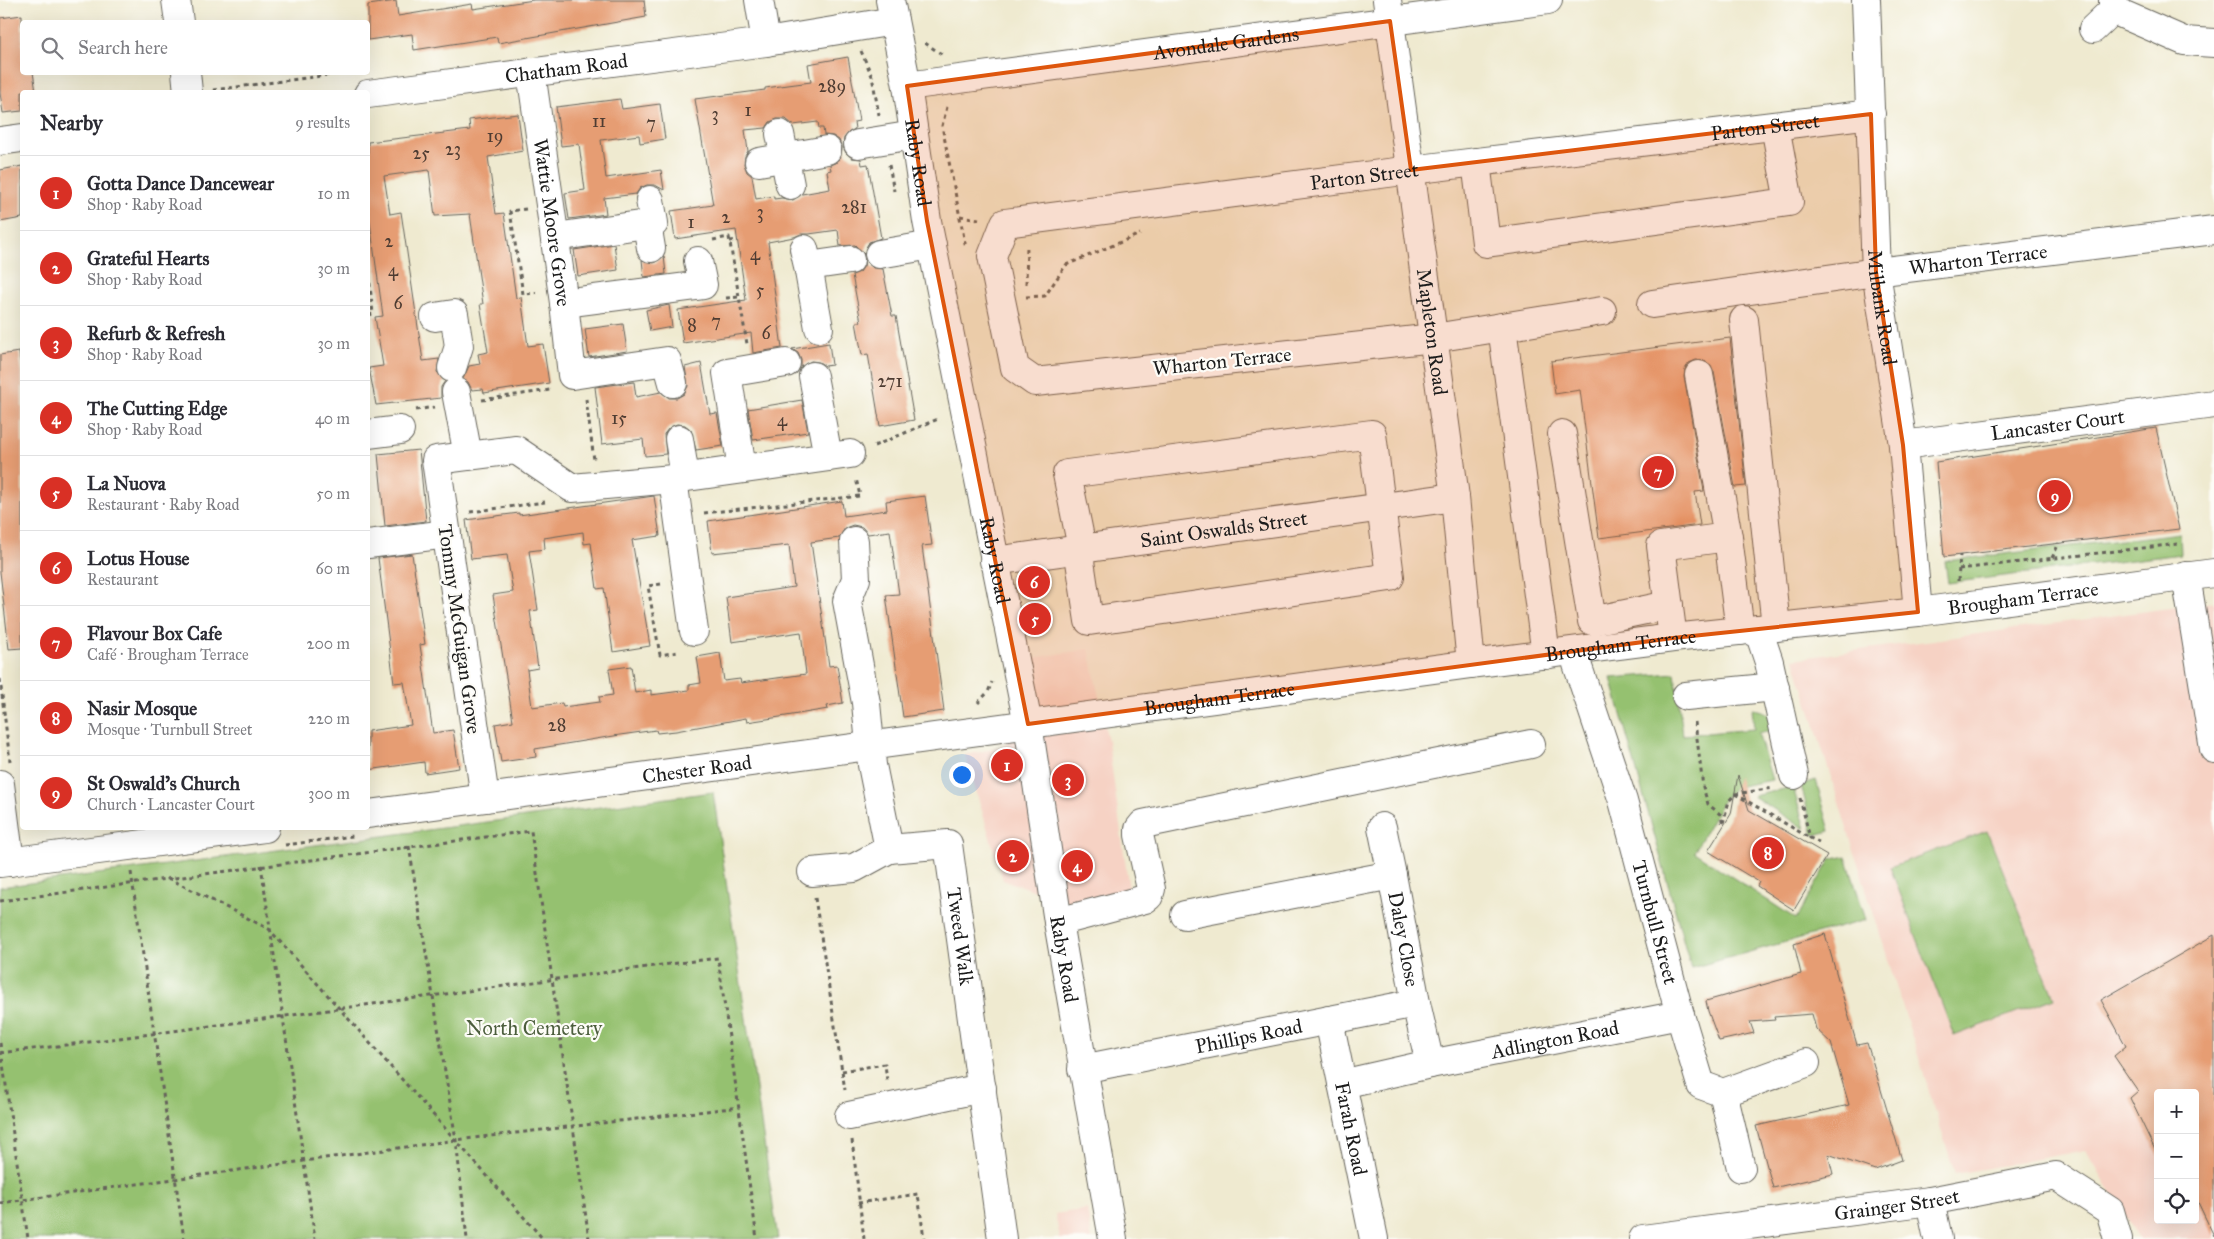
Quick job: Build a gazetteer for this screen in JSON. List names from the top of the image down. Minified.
{"streets":{"street":["Avondale Gardens","Chatham Road","Parton Street","Raby Road","Wattie Moore Grove","Wharton Terrace","Milbank Road","Mapleton Road","Lancaster Court","Saint Oswalds Street","Brougham Terrace","Tommy McGuigan Grove","Chester Road","Turnbull Street","Tweed Walk","Daley Close","Phillips Road","Adlington Road","Farah Road","Grainger Street"]},"crossings":[["Avondale Gardens","Raby Road"],["Avondale Gardens","Mapleton Road"],["Chatham Road","Raby Road"],["Chatham Road","Wattie Moore Grove"],["Parton Street","Wharton Terrace"],["Parton Street","Milbank Road"],["Parton Street","Mapleton Road"],["Raby Road","Saint Oswalds Street"],["Raby Road","Brougham Terrace"],["Raby Road","Chester Road"],["Raby Road","Phillips Road"],["Wharton Terrace","Milbank Road"],["Wharton Terrace","Mapleton Road"],["Milbank Road","Lancaster Court"],["Milbank Road","Brougham Terrace"],["Mapleton Road","Saint Oswalds Street"],["Mapleton Road","Brougham Terrace"],["Brougham Terrace","Chester Road"],["Tommy McGuigan Grove","Chester Road"],["Turnbull Street","Adlington Road"],["Daley Close","Phillips Road"],["Phillips Road","Farah Road"],["Adlington Road","Farah Road"]],"parks":["North Cemetery"],"house_numbers":["289","1","3","11","7","19","23","25","281","3","2","1","2","4","4","5","6","7","8","6","271","15","4","28"],"page":{"search":"Search here","heading":["Nearby","9 results"],"list":[{"mark":"1","name":"Gotta Dance Dancewear","note":"Shop · Raby Road","value":"10 m"},{"mark":"2","name":"Grateful Hearts","note":"Shop · Raby Road","value":"30 m"},{"mark":"3","name":"Refurb & Refresh","note":"Shop · Raby Road","value":"30 m"},{"mark":"4","name":"The Cutting Edge","note":"Shop · Raby Road","value":"40 m"},{"mark":"5","name":"La Nuova","note":"Restaurant · Raby Road","value":"50 m"},{"mark":"6","name":"Lotus House","note":"Restaurant","value":"60 m"},{"mark":"7","name":"Flavour Box Cafe","note":"Café · Brougham Terrace","value":"200 m"},{"mark":"8","name":"Nasir Mosque","note":"Mosque · Turnbull Street","value":"220 m"},{"mark":"9","name":"St Oswald's Church","note":"Church · Lancaster Court","value":"300 m"}],"pins":["7","9","6","5","1","3","8","2","4"],"map_buttons":["+","−"]}}
